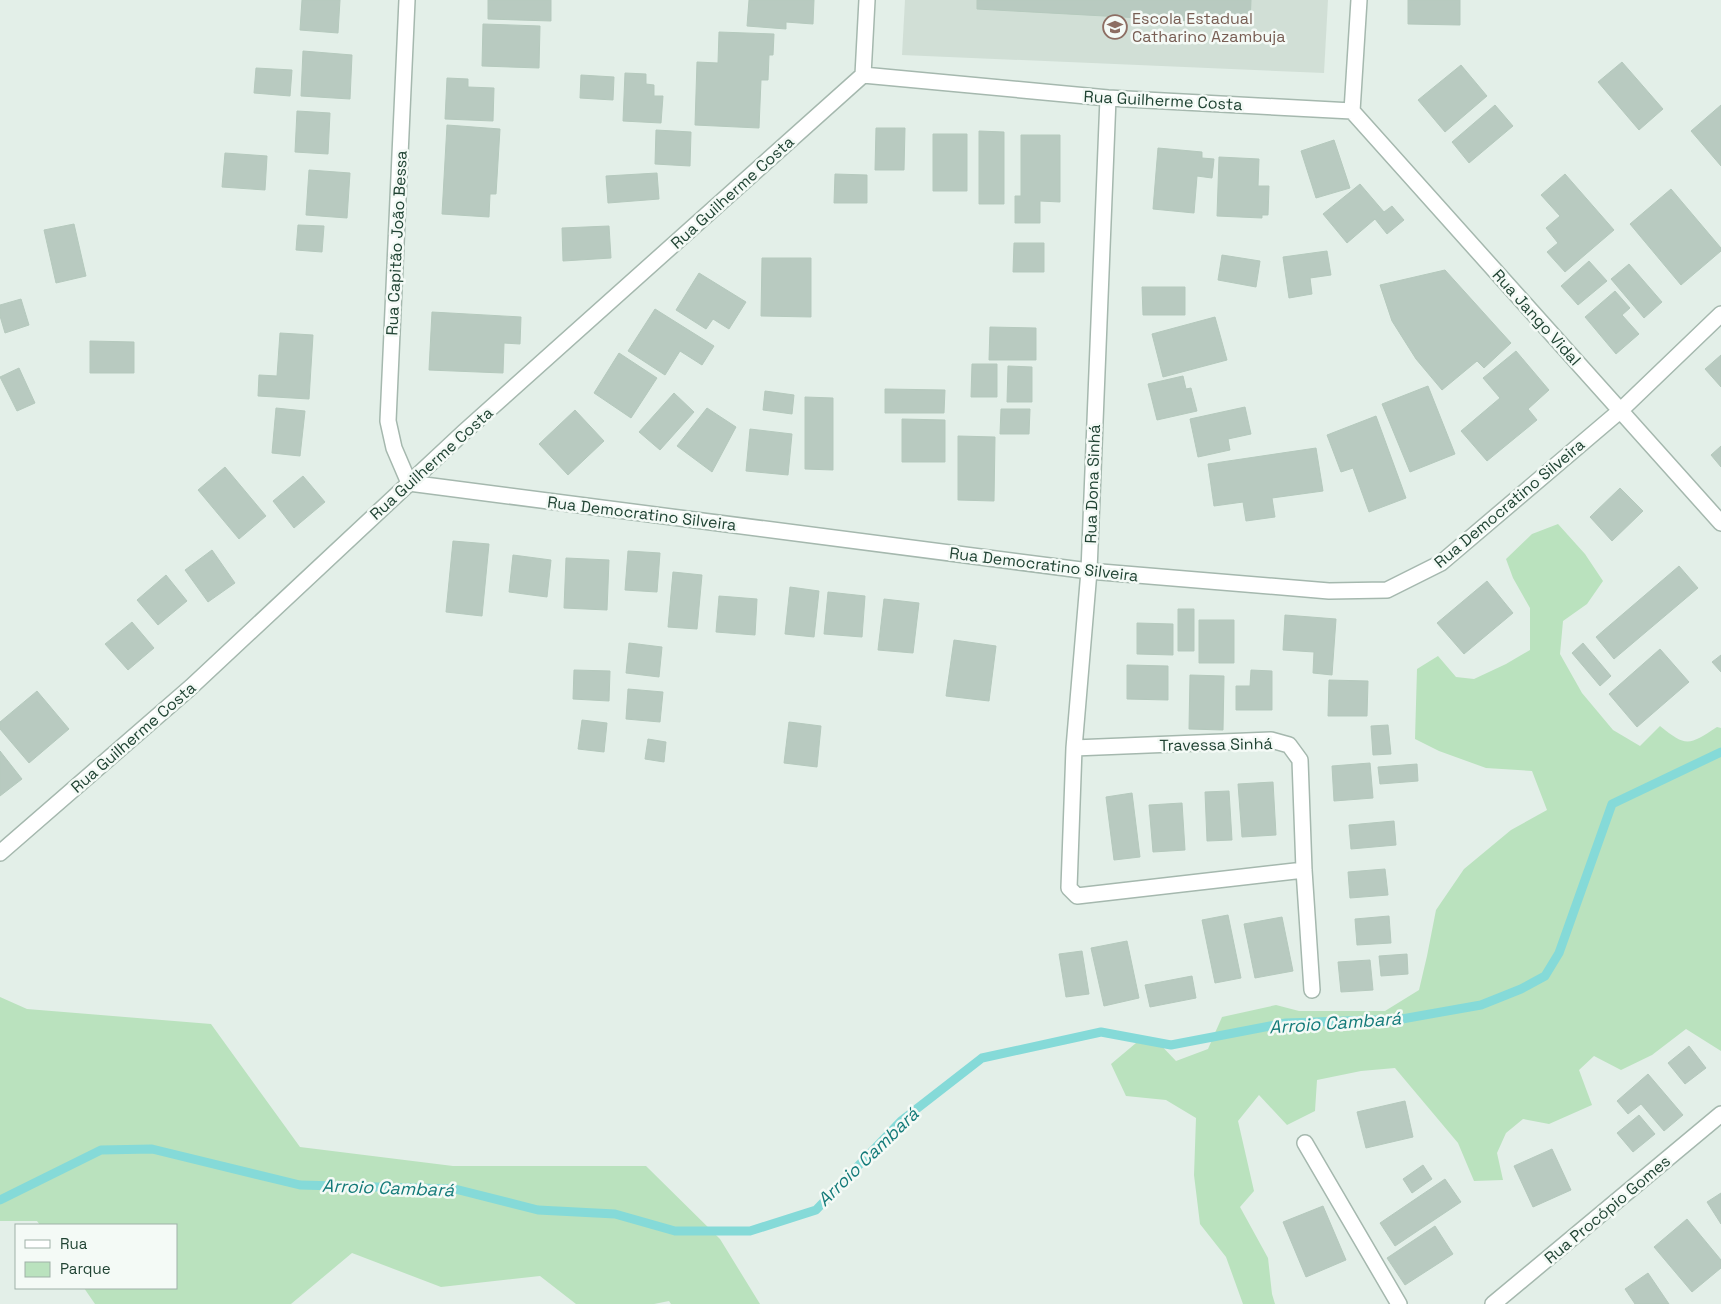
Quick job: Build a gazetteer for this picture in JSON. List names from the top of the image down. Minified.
{"streets":{"street":["Rua Guilherme Costa","Rua Capitão João Bessa","Rua Jango Vidal","Rua Dona Sinhá","Rua Democratino Silveira","Travessa Sinhá","Rua Procópio Gomes"]},"crossings":[["Rua Guilherme Costa","Rua Capitão João Bessa"],["Rua Guilherme Costa","Rua Jango Vidal"],["Rua Guilherme Costa","Rua Dona Sinhá"],["Rua Guilherme Costa","Rua Democratino Silveira"],["Rua Capitão João Bessa","Rua Democratino Silveira"],["Rua Jango Vidal","Rua Democratino Silveira"],["Rua Dona Sinhá","Rua Democratino Silveira"],["Rua Dona Sinhá","Travessa Sinhá"]],"water":["Arroio Cambará"],"places":{"school or university":["Escola Estadual Catharino Azambuja"]},"legend":["Rua","Parque"]}
